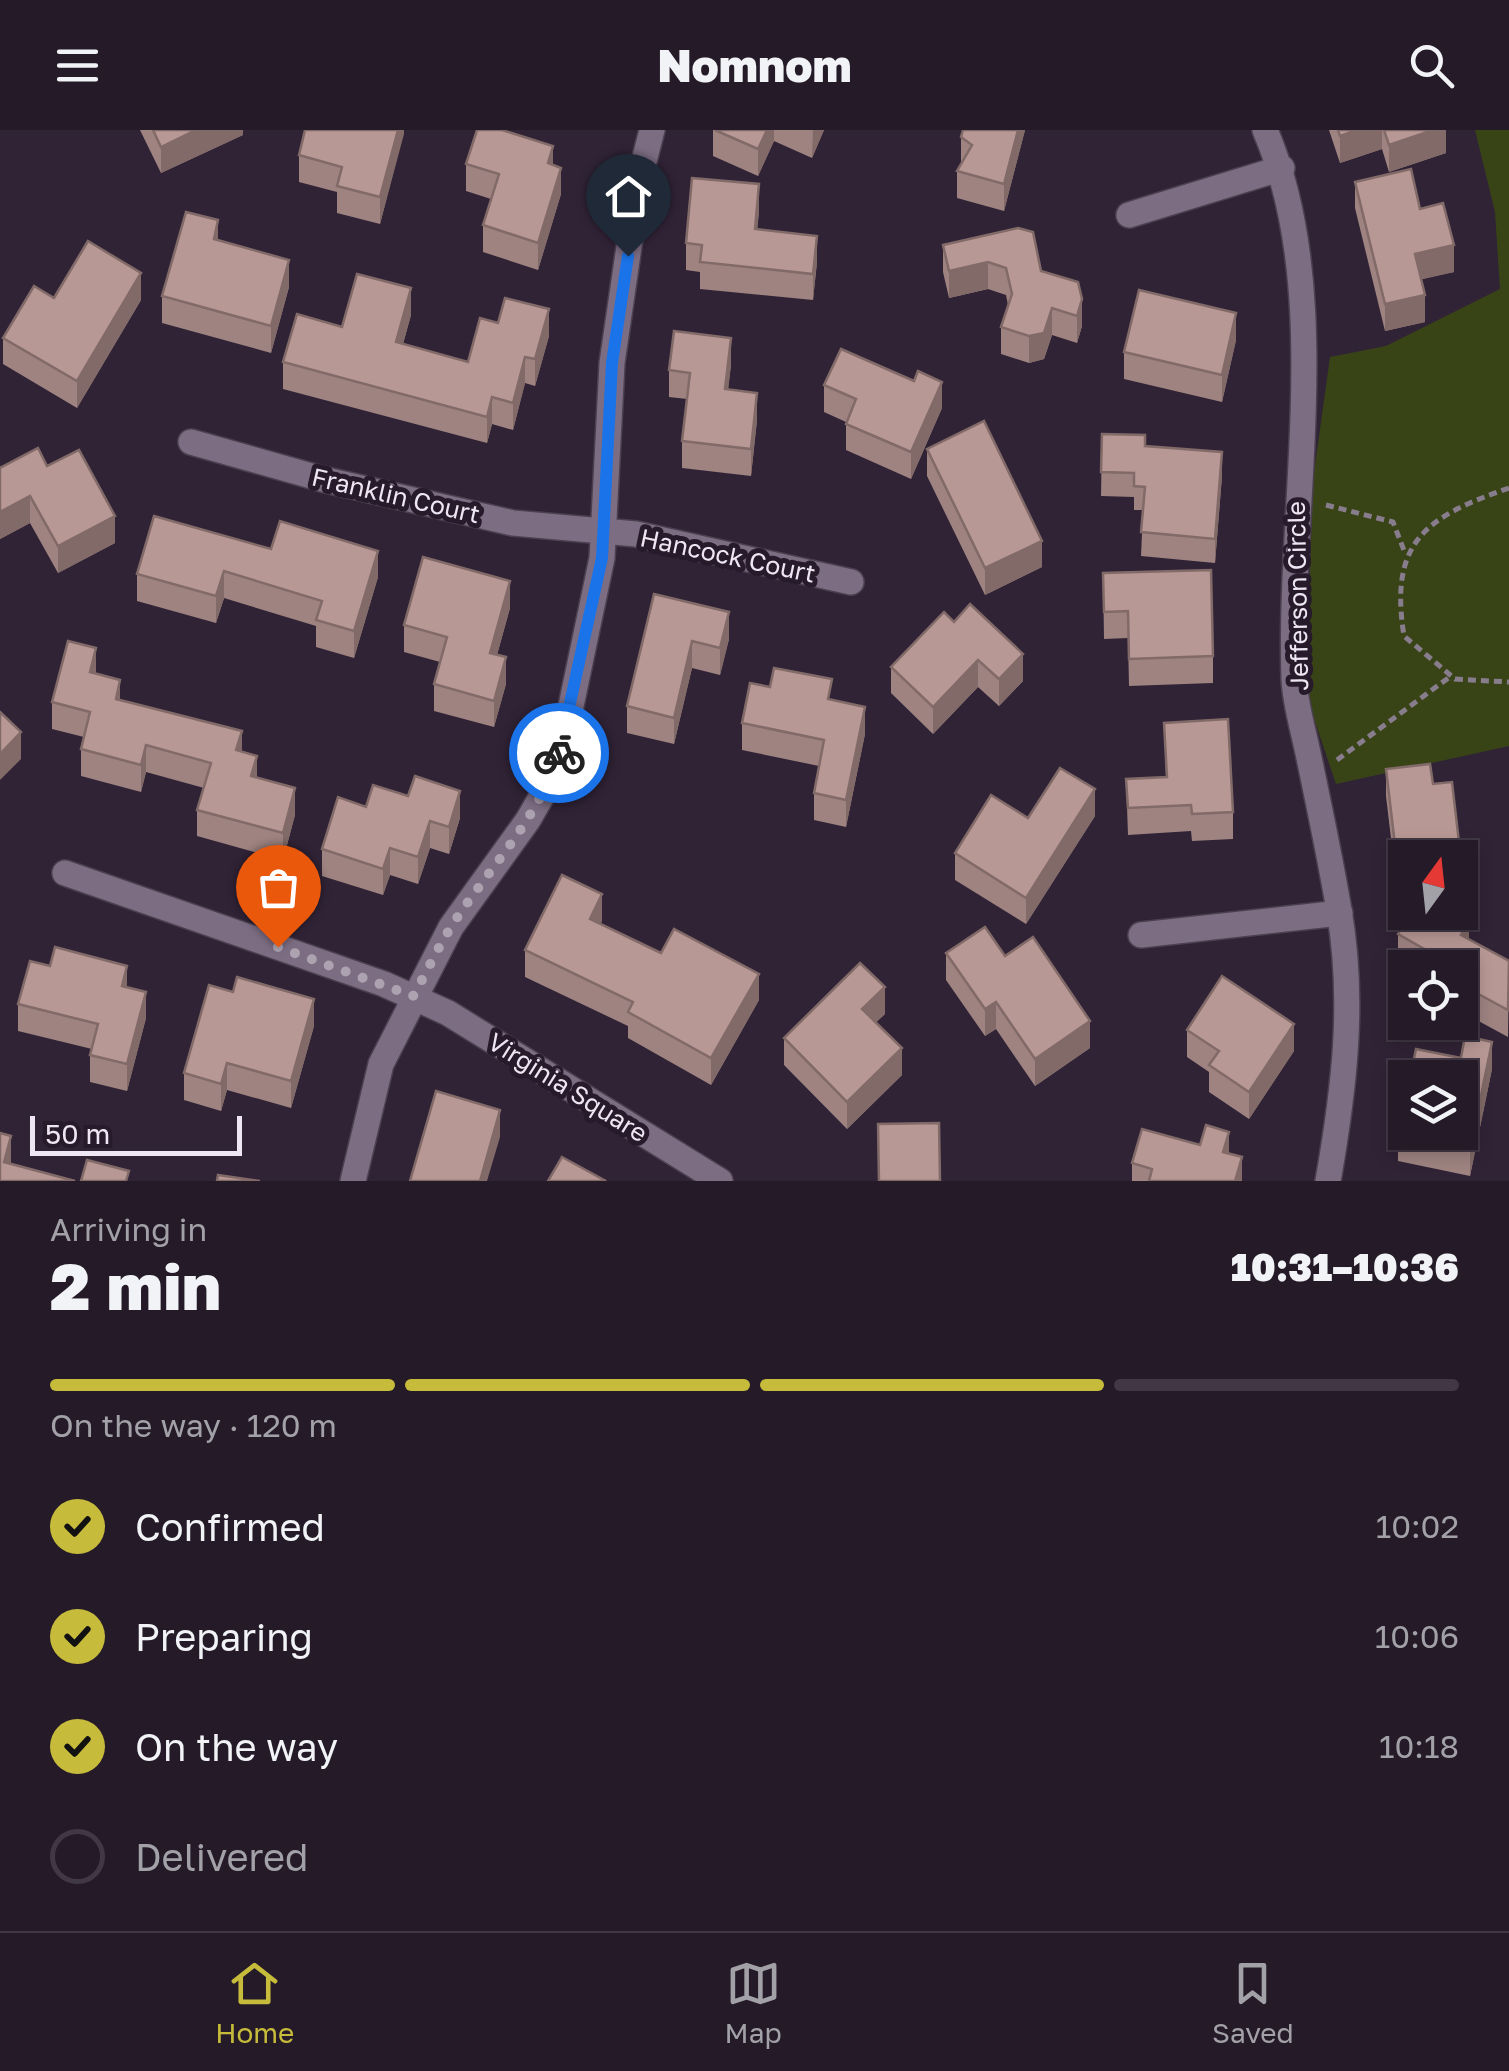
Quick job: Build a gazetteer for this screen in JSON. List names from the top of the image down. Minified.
{"streets":{"street":["Franklin Court","Hancock Court","Jefferson Circle","Virginia Square"]},"crossings":[["Franklin Court","Hancock Court"]],"scale_bar":"50 m","north":"top","page":{"header":"Nomnom","scale":"50 m","heading":["2 min","Arriving in","10:31–10:36"],"bar":"On the way · 120 m","list":[["Confirmed","10:02"],["Preparing","10:06"],["On the way","10:18"],"Delivered"],"tabs":["Home","Map","Saved"]}}
